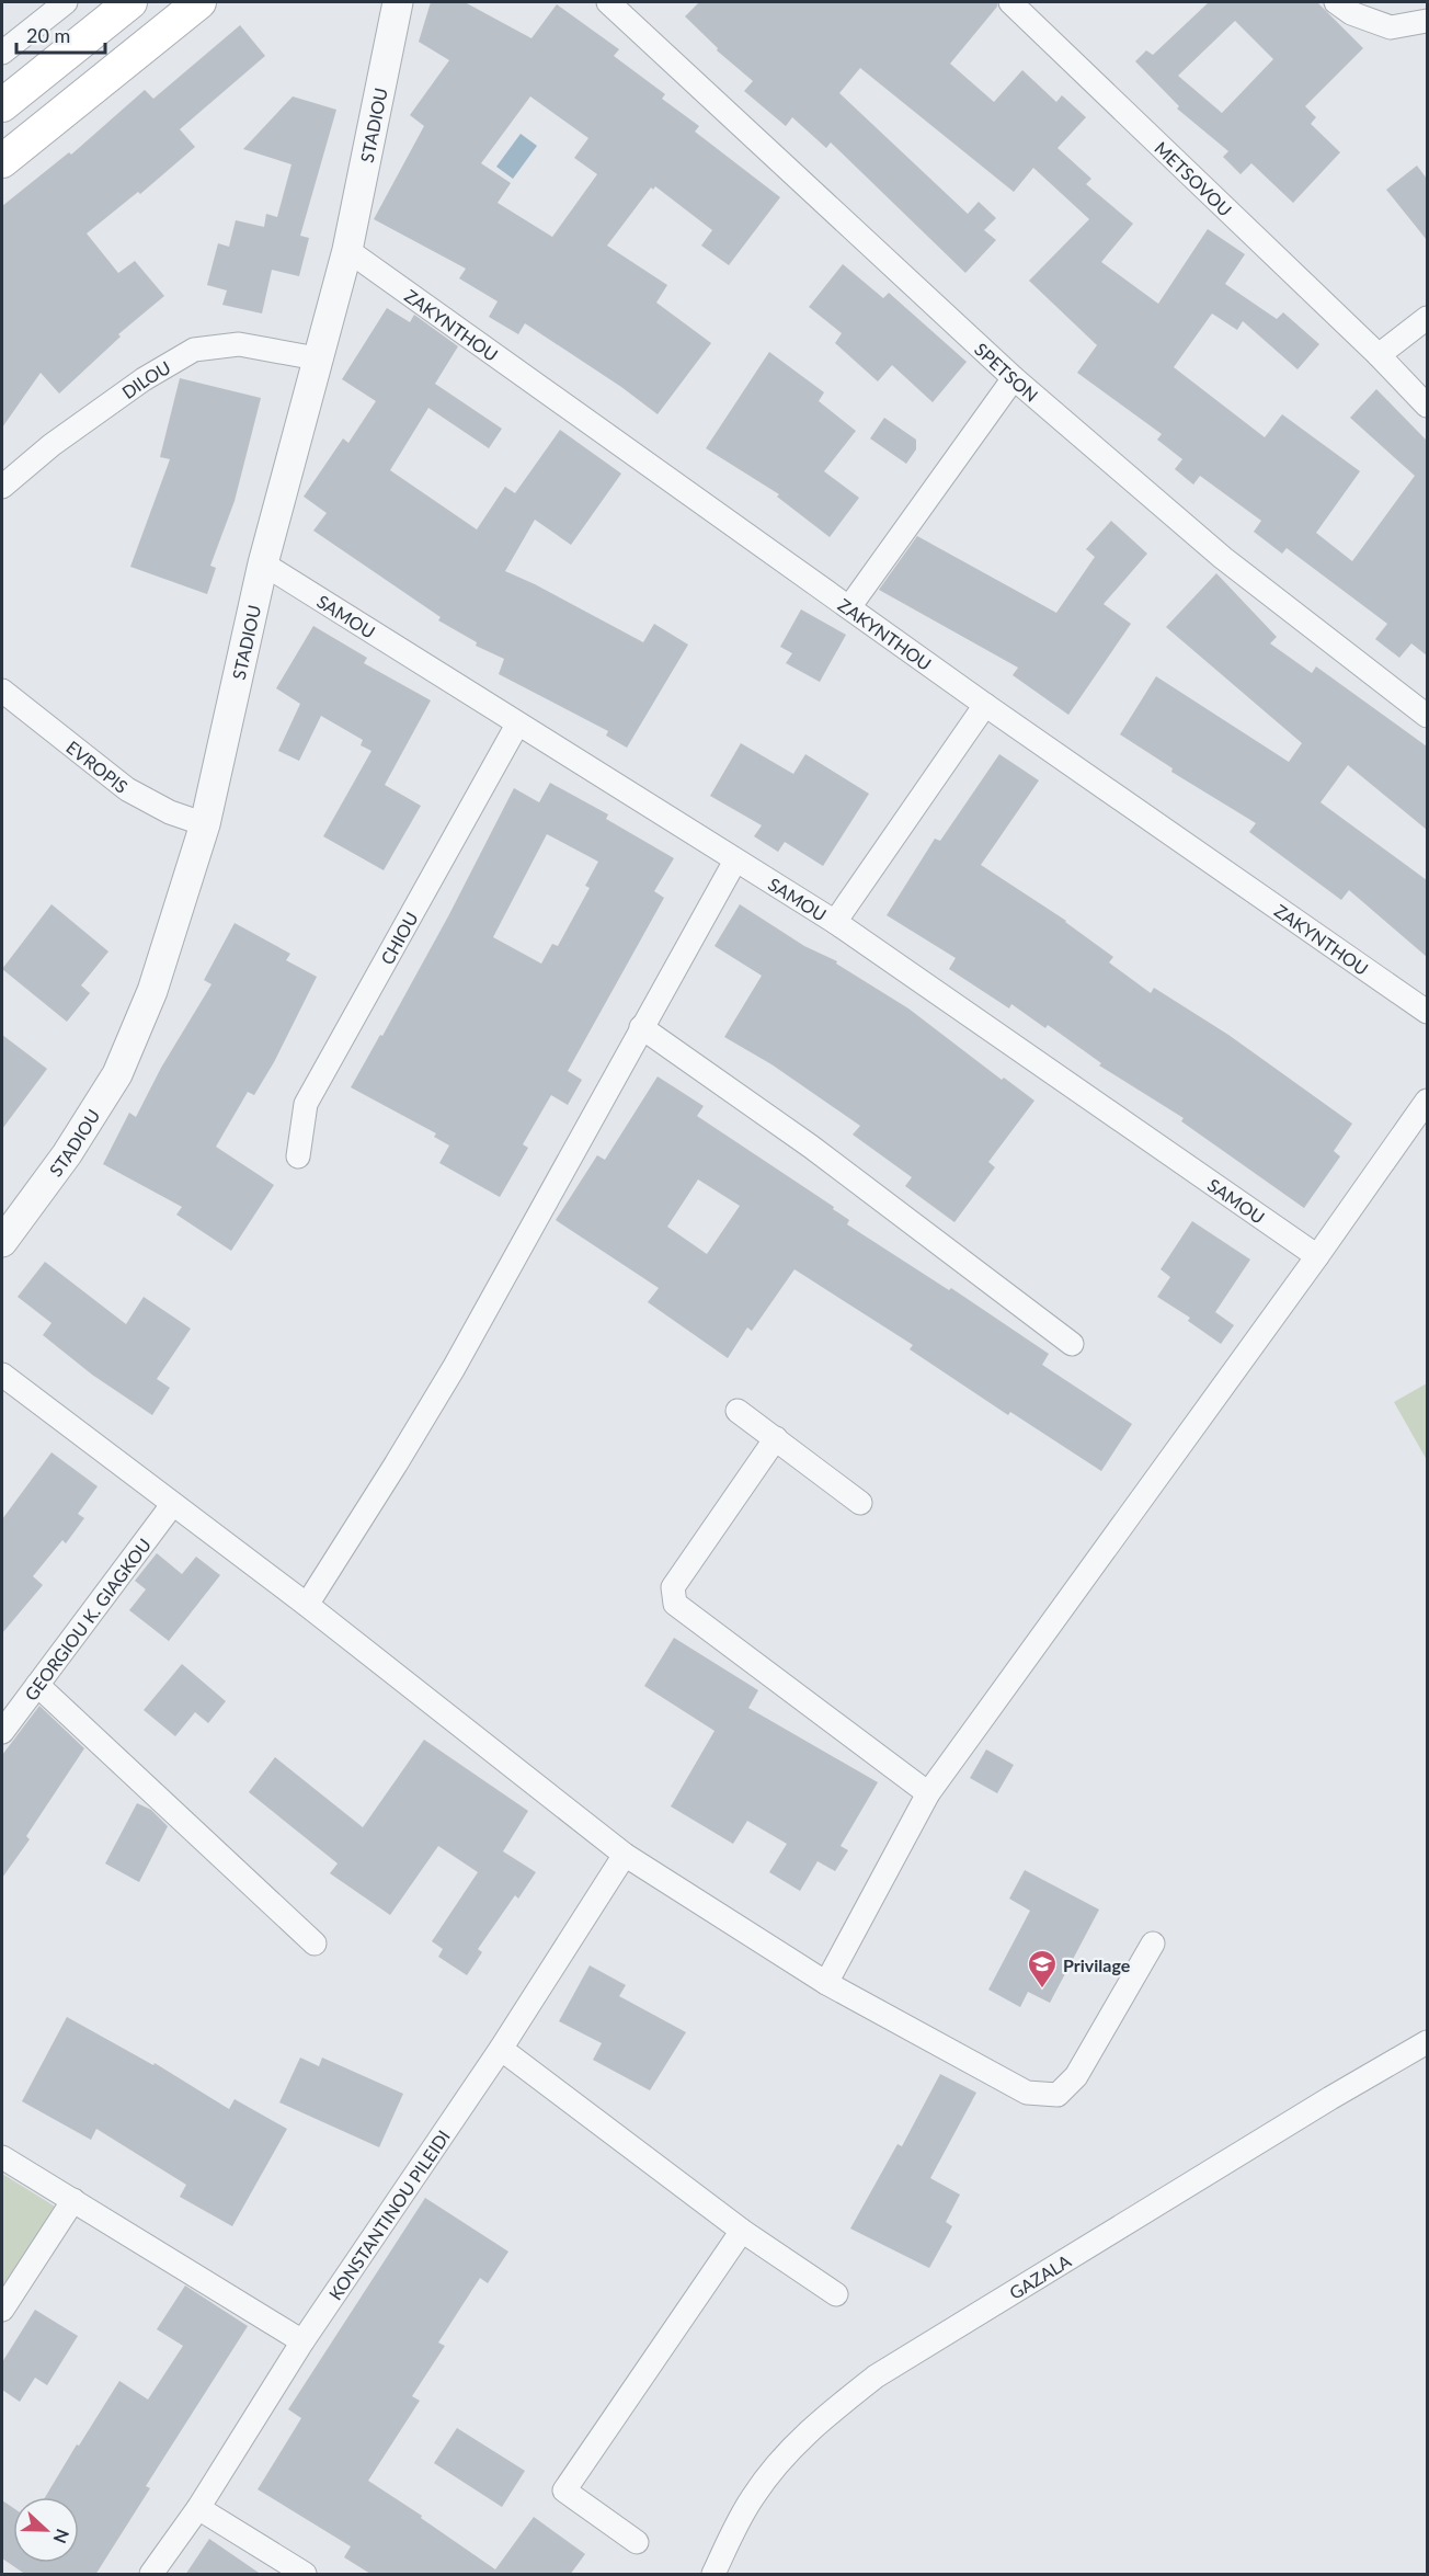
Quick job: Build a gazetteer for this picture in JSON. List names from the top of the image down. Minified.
{"streets":{"street":["STADIOU","METSOVOU","ZAKYNTHOU","SPETSON","DILOU","SAMOU","EVROPIS","CHIOU","GEORGIOU K. GIAGKOU","KONSTANTINOU PILEIDI","GAZALA"]},"crossings":[["STADIOU","ZAKYNTHOU"],["STADIOU","DILOU"],["STADIOU","SAMOU"],["STADIOU","EVROPIS"],["SAMOU","CHIOU"]],"places":{"school or university":["Privilage"]},"scale_bar":"20 m","north":"right"}
